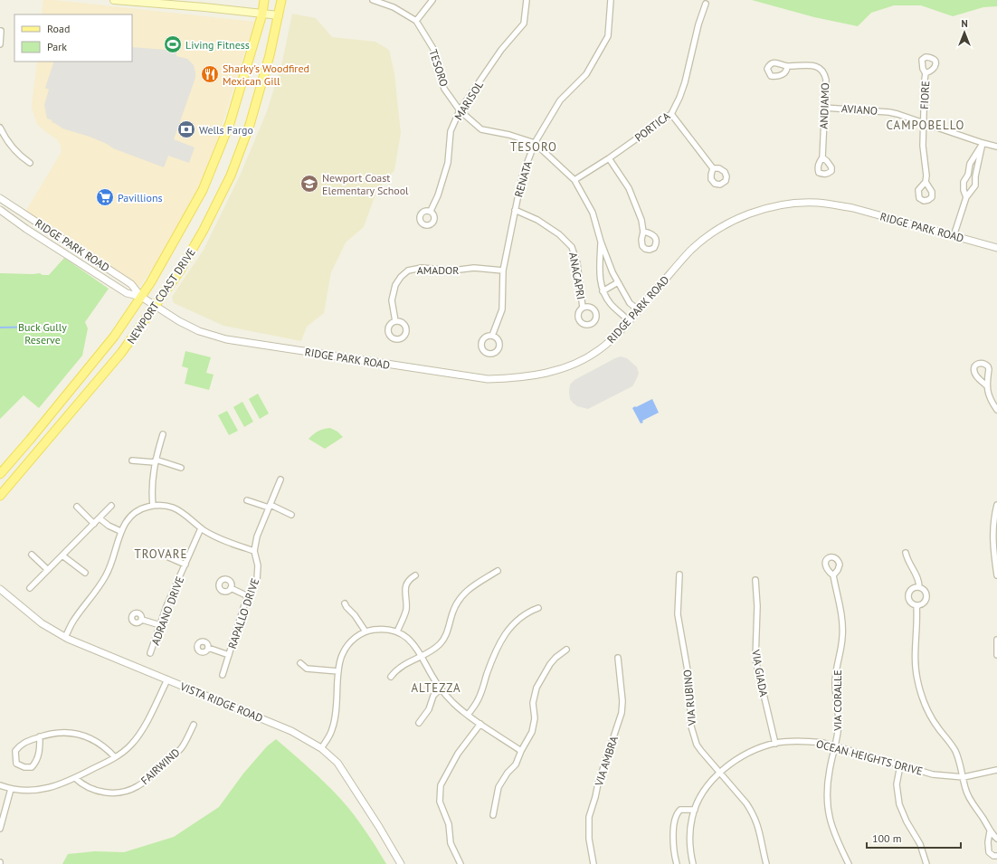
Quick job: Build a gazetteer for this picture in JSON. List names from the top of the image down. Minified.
{"streets":{"main road":["NEWPORT COAST DRIVE"],"street":["TESORO","FIORE","MARISOL","ANDIAMO","AVIANO","PORTICA","RENATA","RIDGE PARK ROAD","AMADOR","ANACAPRI","ADRANO DRIVE","RAPALLO DRIVE","VIA GIADA","VIA RUBINO","VIA CORALLE","VISTA RIDGE ROAD","OCEAN HEIGHTS DRIVE","VIA AMBRA","FAIRWIND"]},"crossings":[["TESORO","MARISOL"],["TESORO","PORTICA"],["TESORO","RENATA"],["TESORO","RIDGE PARK ROAD"],["FIORE","AVIANO"],["ANDIAMO","AVIANO"],["RENATA","AMADOR"],["RENATA","ANACAPRI"],["RIDGE PARK ROAD","NEWPORT COAST DRIVE"],["VIA GIADA","OCEAN HEIGHTS DRIVE"],["VIA RUBINO","OCEAN HEIGHTS DRIVE"],["VIA CORALLE","OCEAN HEIGHTS DRIVE"]],"districts":["CAMPOBELLO","TESORO","TROVARE","ALTEZZA"],"parks":["Buck Gully Reserve"],"places":{"sports":["Living Fitness"],"restaurant":["Sharky's Woodfired Mexican Gill"],"bank":["Wells Fargo"],"school or university":["Newport Coast Elementary School"],"supermarket":["Pavillions"]},"legend":["Road","Park"],"scale_bar":"100 m","north":"top"}
